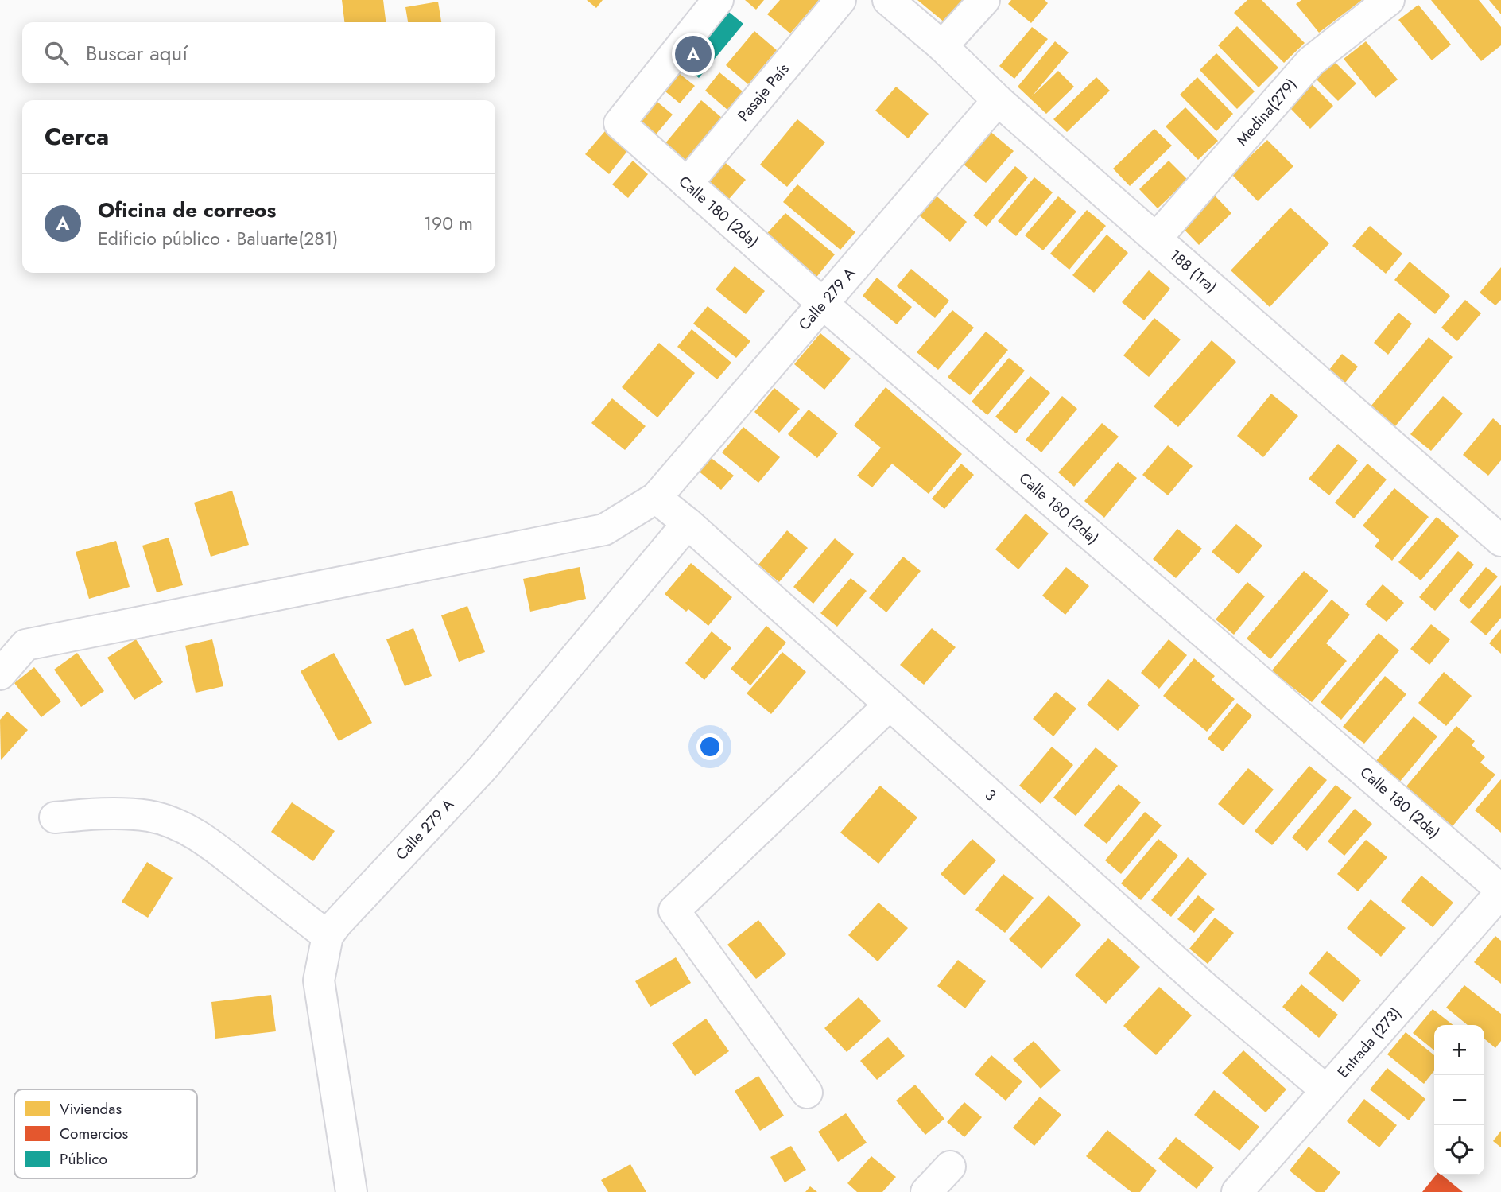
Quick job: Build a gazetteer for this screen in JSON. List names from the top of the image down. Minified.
{"streets":{"street":["Pasaje País","Medina(279)","Calle 180 (2da)","188 (1ra)","Calle 279 A","3","Entrada (273)"]},"crossings":[["Pasaje País","Calle 180 (2da)"],["Medina(279)","188 (1ra)"],["Calle 180 (2da)","Calle 279 A"],["Calle 180 (2da)","Entrada (273)"],["188 (1ra)","Calle 279 A"],["Calle 279 A","3"],["3","Entrada (273)"]],"legend":["Viviendas","Comercios","Público"],"page":{"search":"Buscar aquí","pins":"A","heading":"Cerca","list":[{"mark":"A","name":"Oficina de correos","note":"Edificio público · Baluarte(281)","value":"190 m"}],"map_buttons":["+","−"]}}
